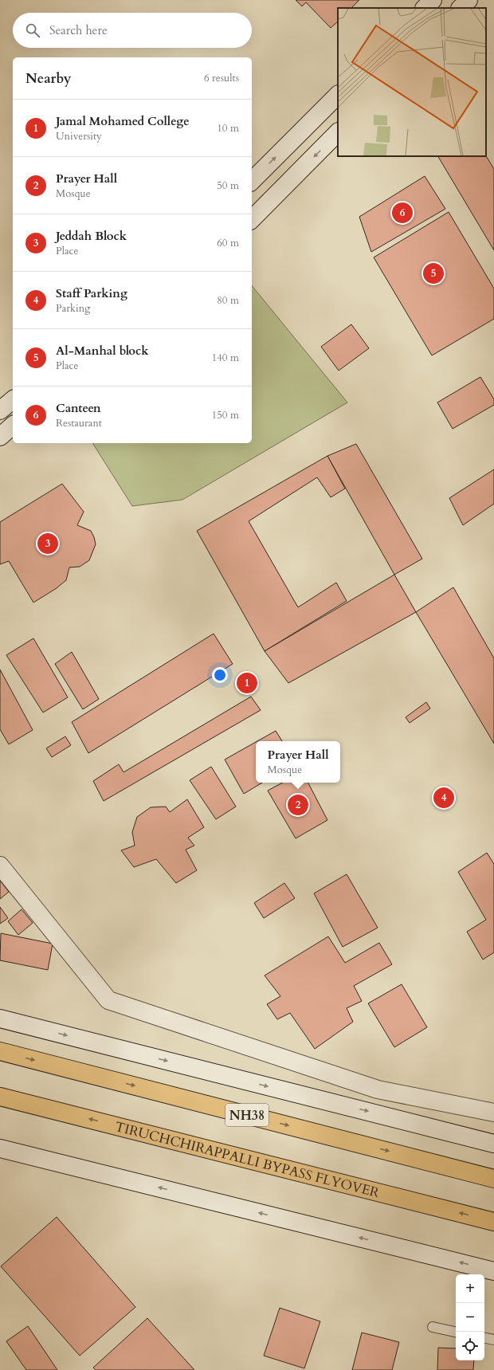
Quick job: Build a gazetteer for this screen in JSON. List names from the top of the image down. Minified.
{"streets":{"highway":["NH38","TIRUCHCHIRAPPALLI BYPASS FLYOVER"]},"page":{"search":"Search here","heading":["Nearby","6 results"],"list":[{"mark":"1","name":"Jamal Mohamed College","note":"University","value":"10 m"},{"mark":"2","name":"Prayer Hall","note":"Mosque","value":"50 m"},{"mark":"3","name":"Jeddah Block","note":"Place","value":"60 m"},{"mark":"4","name":"Staff Parking","note":"Parking","value":"80 m"},{"mark":"5","name":"Al-Manhal block","note":"Place","value":"140 m"},{"mark":"6","name":"Canteen","note":"Restaurant","value":"150 m"}],"pins":["6","5","3","1","4","2"],"popup":["Prayer Hall","Mosque"],"map_buttons":["+","−"]}}
